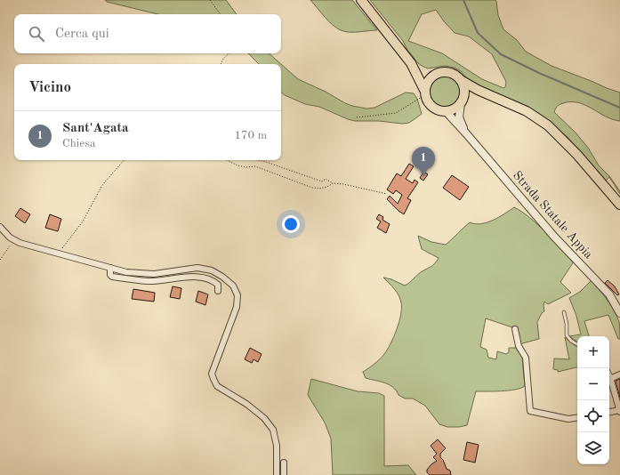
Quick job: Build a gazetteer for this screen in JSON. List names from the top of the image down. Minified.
{"streets":{"main road":["Strada Statale Appia"]},"page":{"search":"Cerca qui","heading":"Vicino","list":[{"mark":"1","name":"Sant'Agata","note":"Chiesa","value":"170 m"}],"pins":"1","map_buttons":["+","−"]}}
